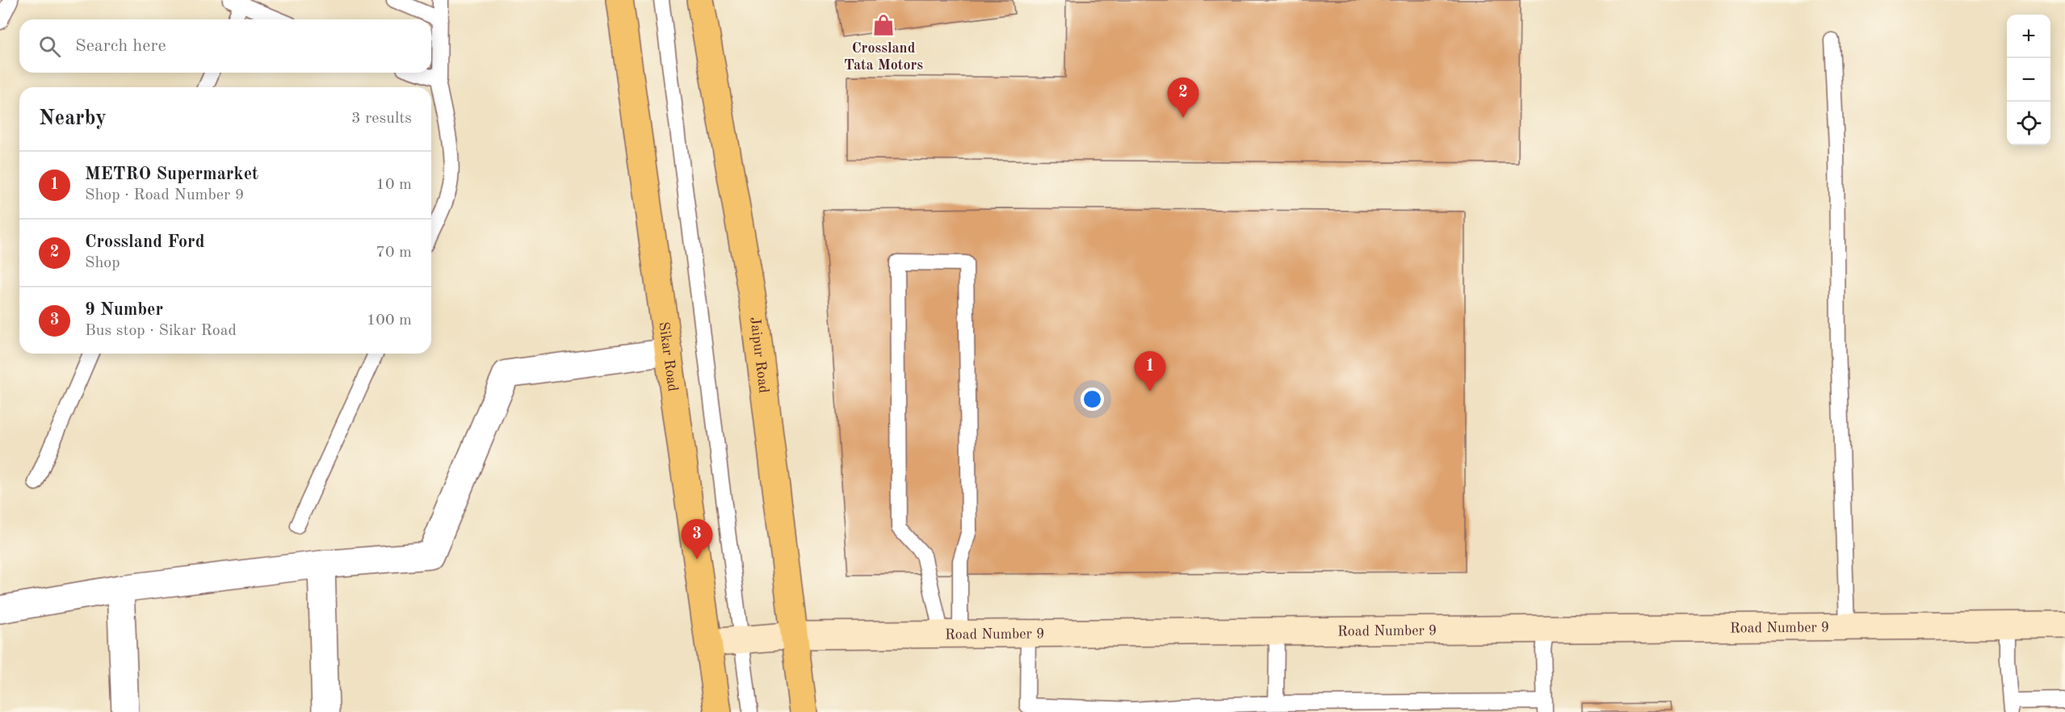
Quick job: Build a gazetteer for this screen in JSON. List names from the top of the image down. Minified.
{"streets":{"main road":["Jaipur Road","Sikar Road"],"street":["Road Number 9"]},"crossings":[["Jaipur Road","Road Number 9"],["Sikar Road","Road Number 9"]],"places":{"shop":["Crossland Tata Motors"]},"page":{"map_buttons":["+","−"],"search":"Search here","pins":["2","1","3"],"heading":["Nearby","3 results"],"list":[{"mark":"1","name":"METRO Supermarket","note":"Shop · Road Number 9","value":"10 m"},{"mark":"2","name":"Crossland Ford","note":"Shop","value":"70 m"},{"mark":"3","name":"9 Number","note":"Bus stop · Sikar Road","value":"100 m"}]}}
